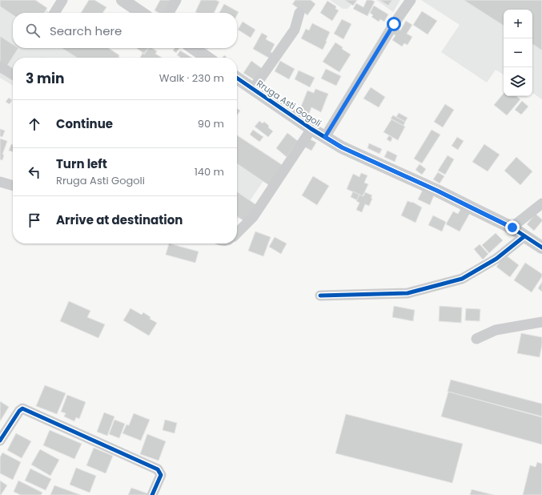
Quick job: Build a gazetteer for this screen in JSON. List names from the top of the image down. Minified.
{"streets":{"street":["Rruga Asti Gogoli"]},"page":{"map_buttons":["+","−"],"search":"Search here","heading":["3 min","Walk · 230 m"],"list":[["Continue","90 m"],["Turn left","Rruga Asti Gogoli","140 m"],"Arrive at destination"]}}
